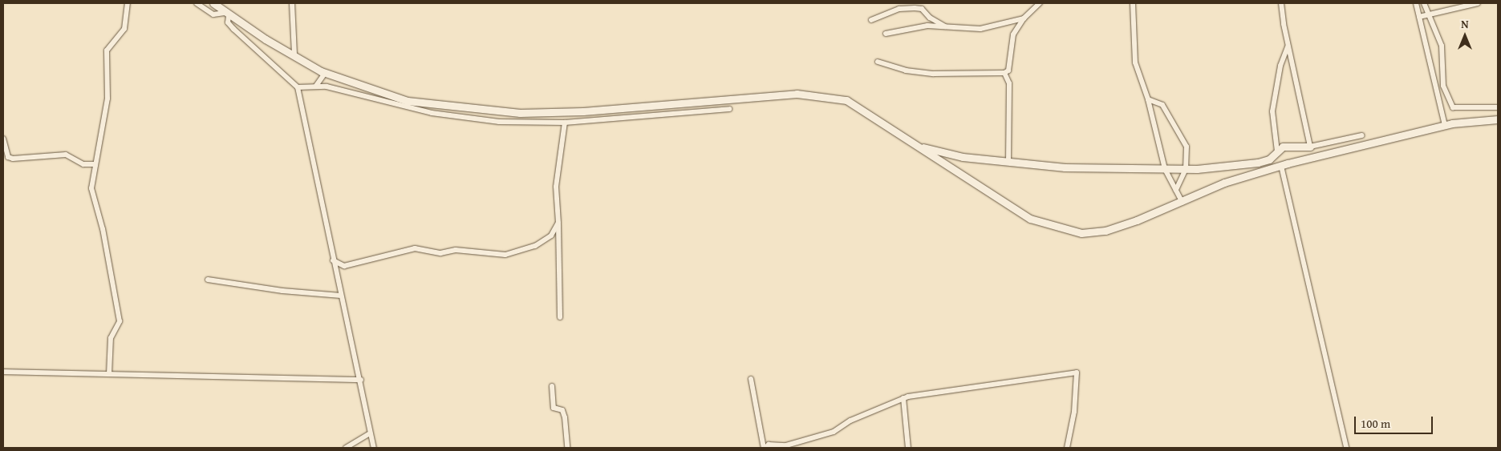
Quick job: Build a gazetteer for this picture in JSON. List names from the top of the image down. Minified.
{"scale_bar":"100 m","north":"top"}
